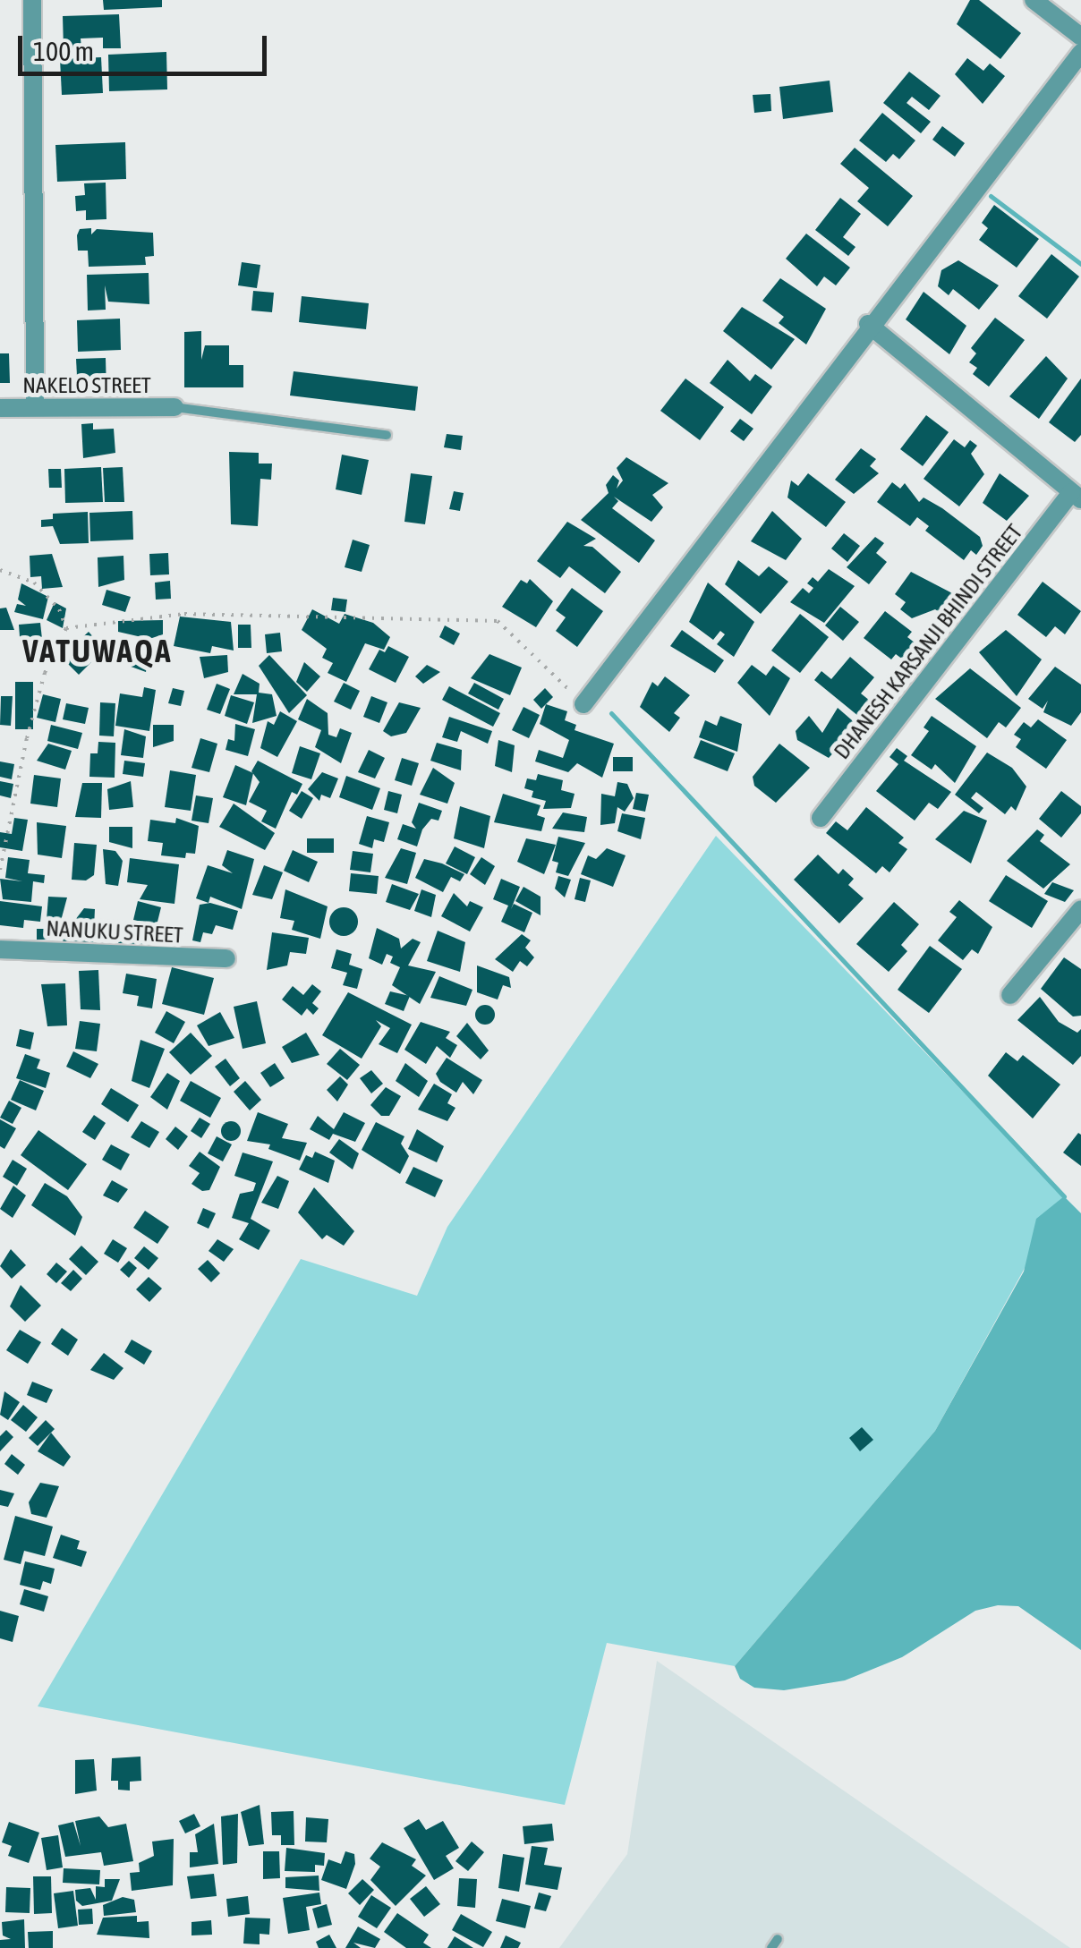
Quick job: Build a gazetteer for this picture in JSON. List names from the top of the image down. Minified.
{"streets":{"street":["NAKELO STREET","DHANESH KARSANJI BHINDI STREET","NANUKU STREET"]},"districts":["VATUWAQA"],"scale_bar":"100 m"}
